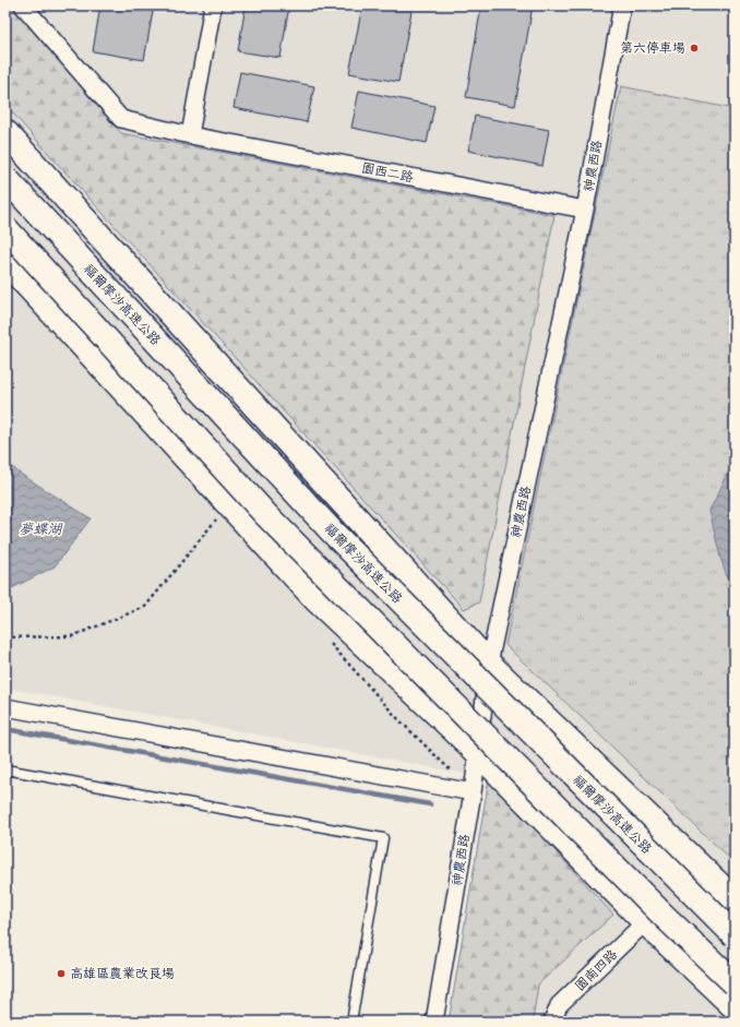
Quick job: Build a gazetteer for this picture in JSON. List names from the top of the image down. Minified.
{"streets":{"main road":["福爾摩沙高速公路"],"street":["神農西路","園西二路","園南四路"]},"crossings":[["神農西路","園西二路"]],"water":["夢蝶湖"],"places":["第六停車場","高雄區農業改良場"]}
